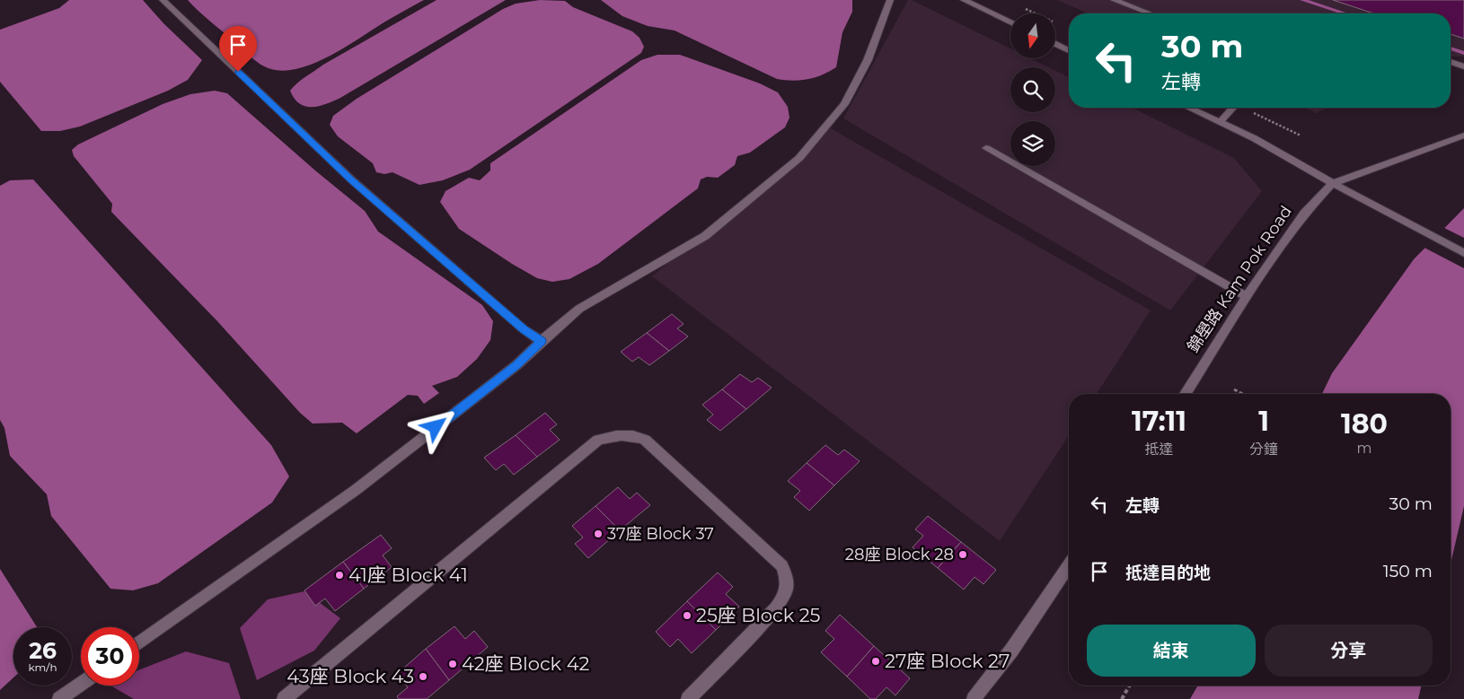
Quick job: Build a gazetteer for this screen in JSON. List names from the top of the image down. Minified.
{"streets":{"street":["錦壆路 Kam Pok Road"]},"places":["37座 Block 37","28座 Block 28","41座 Block 41","25座 Block 25","27座 Block 27","42座 Block 42","43座 Block 43"],"north":"bottom","page":{"turn":["30 m","左轉"],"eta":["17:11","抵達","1","分鐘","180","m"],"list":[{"name":"左轉","value":"30 m"},{"name":"抵達目的地","value":"150 m"}],"buttons":["結束","分享"],"speed":"26 km/h","limit":"30"}}
